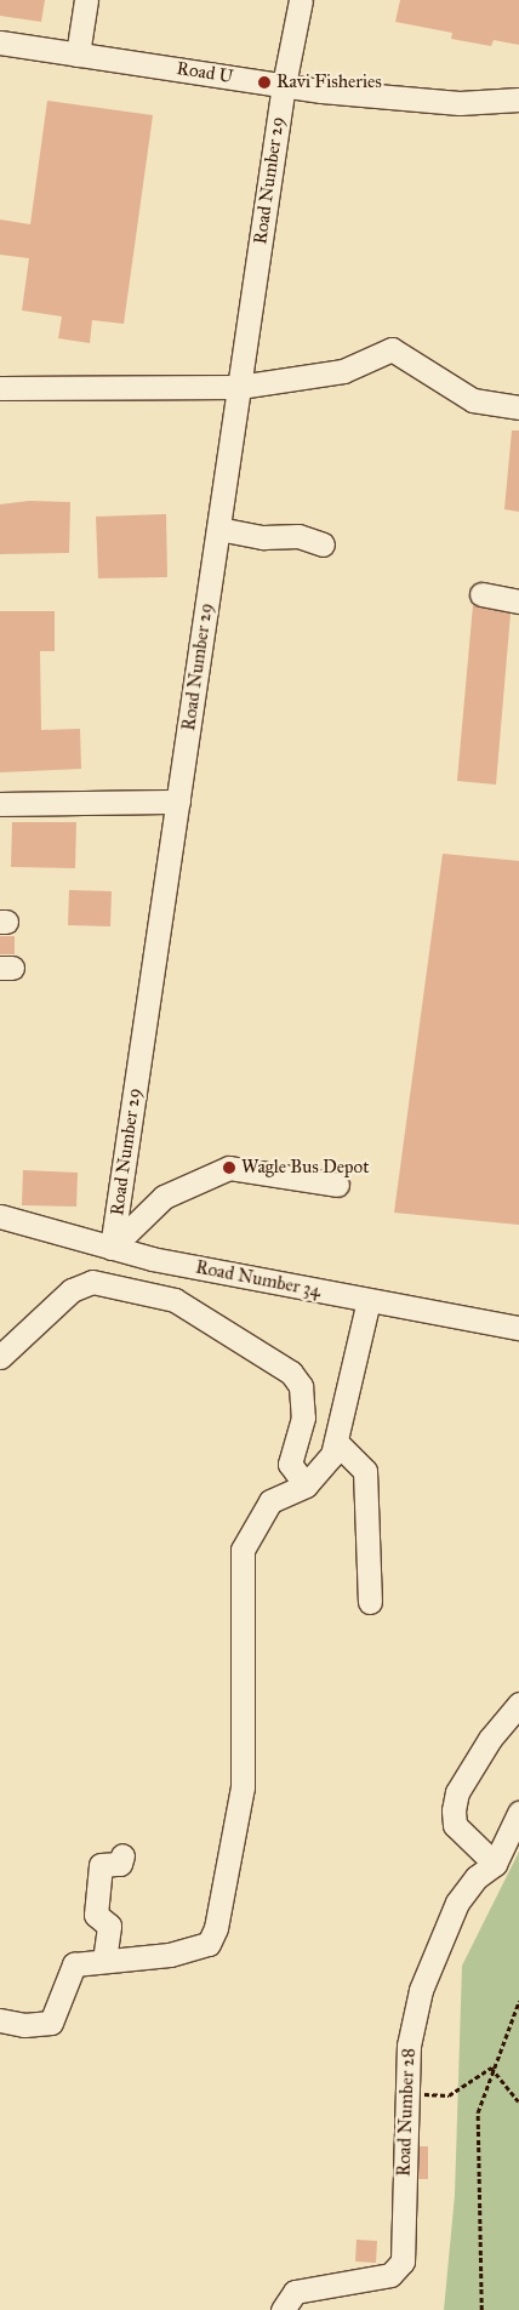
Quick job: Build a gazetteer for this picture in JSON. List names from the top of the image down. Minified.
{"streets":{"street":["Road U","Road Number 29","Road Number 34","Road Number 28"]},"crossings":[["Road U","Road Number 29"],["Road Number 29","Road Number 34"]],"places":["Ravi Fisheries","Wagle Bus Depot"]}
